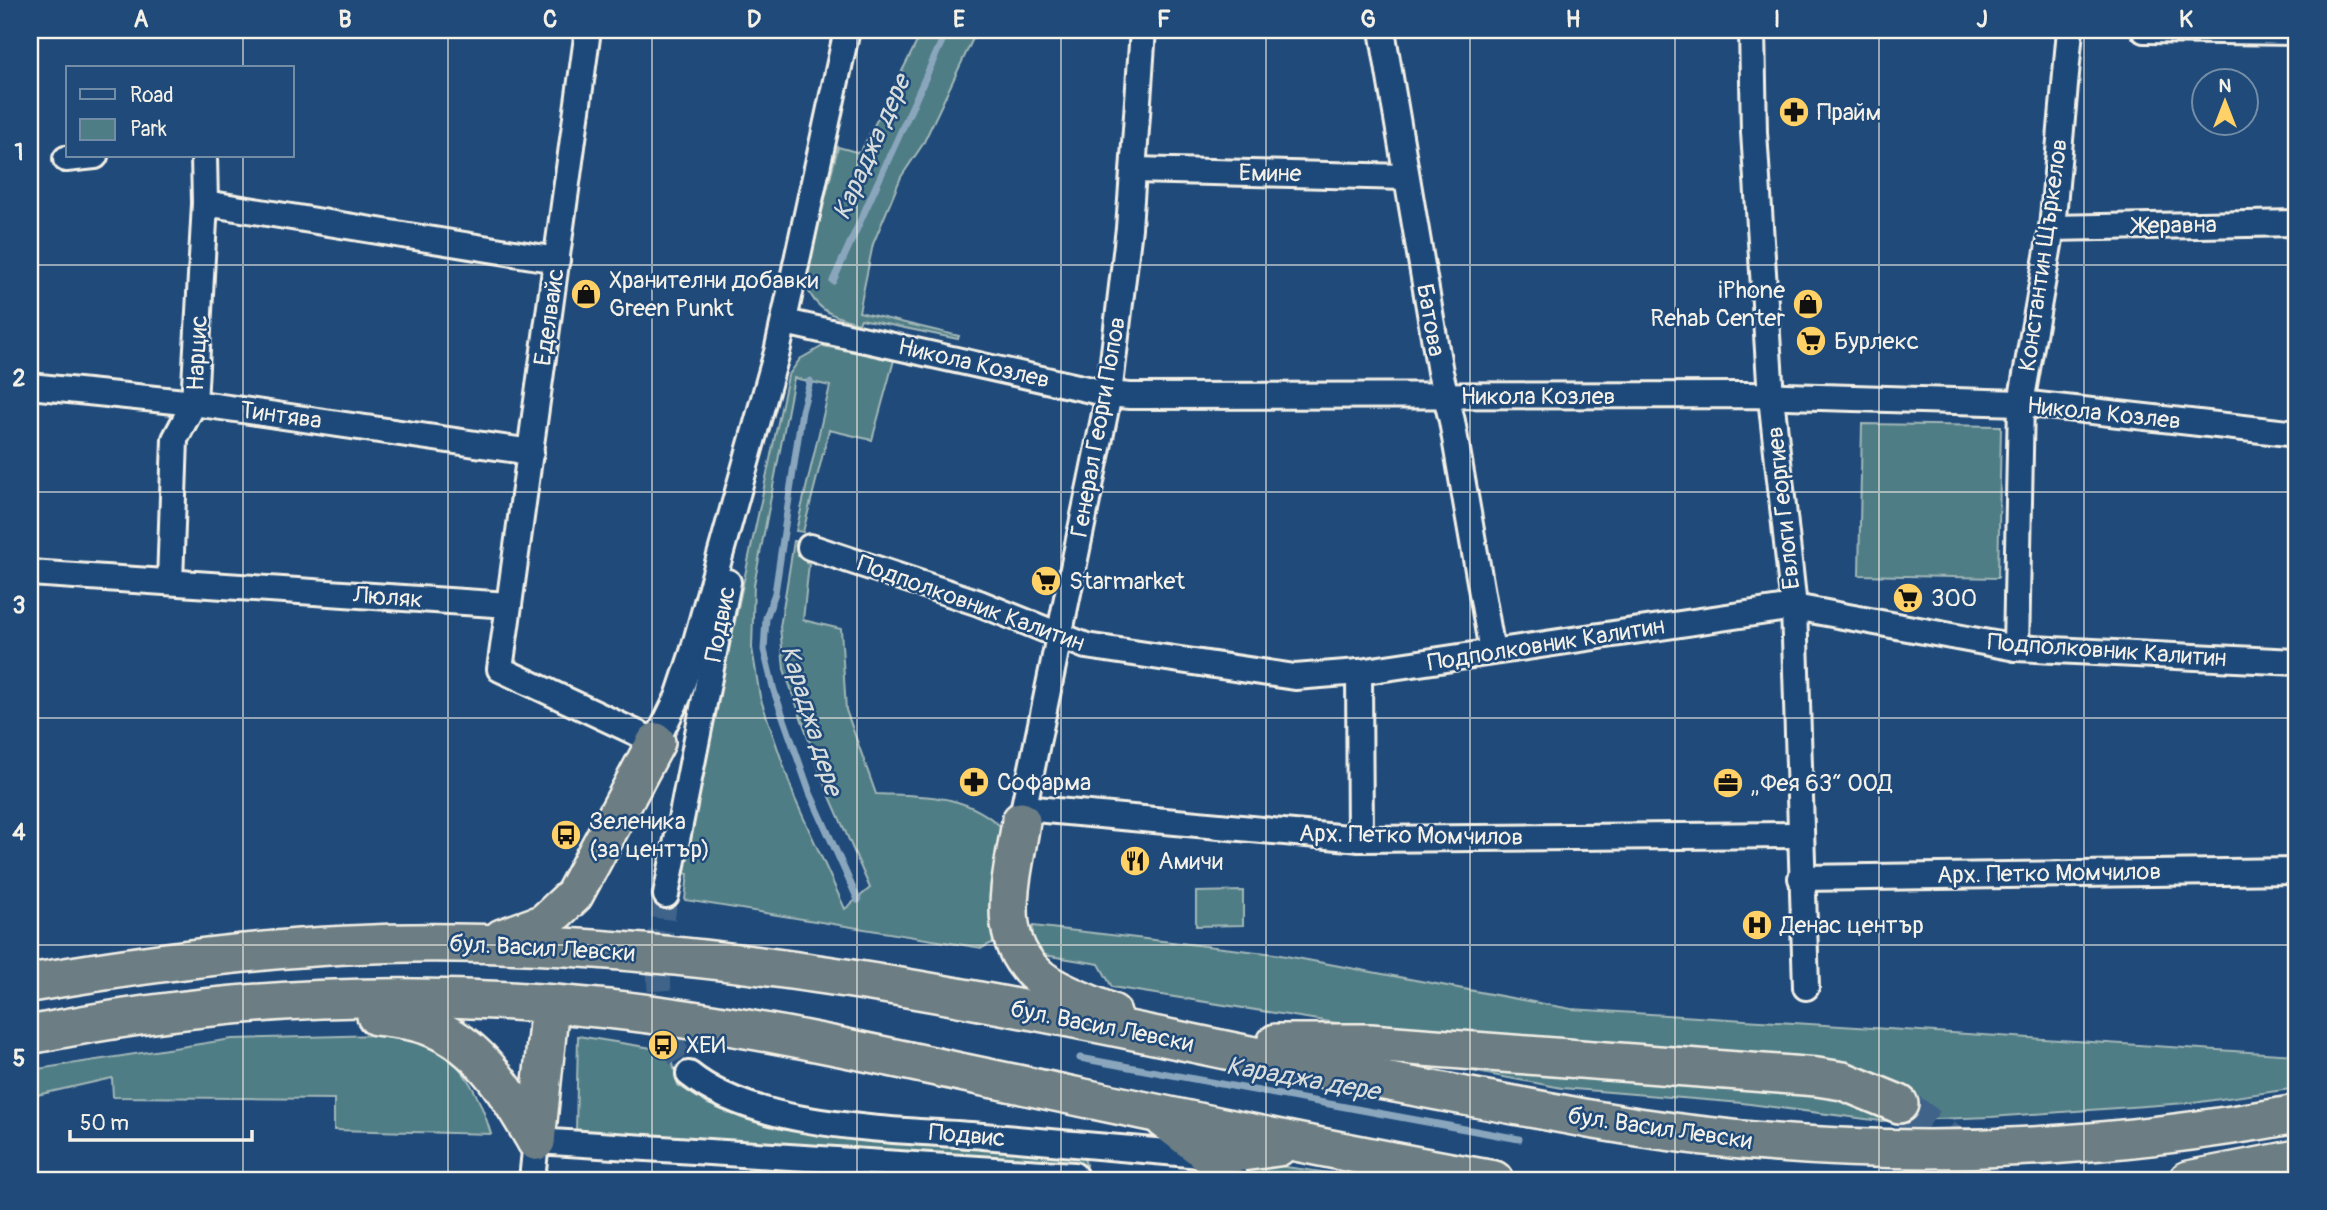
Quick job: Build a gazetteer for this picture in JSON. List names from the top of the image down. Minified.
{"streets":{"highway":["бул. Васил Левски"],"street":["Емине","Жеравна","Константин Щъркелов","Еделвайс","Батова","Нарцис","Никола Козлев","Тинтява","Генерал Георги Попов","Евлоги Георгиев","Люляк","Подполковник Калитин","Подвис","Арх. Петко Момчилов"]},"crossings":[["Емине","Батова"],["Емине","Генерал Георги Попов"],["Жеравна","Константин Щъркелов"],["Константин Щъркелов","Никола Козлев"],["Константин Щъркелов","Подполковник Калитин"],["Еделвайс","Тинтява"],["Еделвайс","Люляк"],["Батова","Никола Козлев"],["Батова","Подполковник Калитин"],["Нарцис","Тинтява"],["Нарцис","Люляк"],["Никола Козлев","Генерал Георги Попов"],["Никола Козлев","Евлоги Георгиев"],["Никола Козлев","Подвис"],["Генерал Георги Попов","Подполковник Калитин"],["Генерал Георги Попов","Арх. Петко Момчилов"],["Евлоги Георгиев","Подполковник Калитин"],["Евлоги Георгиев","Арх. Петко Момчилов"]],"water":["Караджа дере"],"places":{"pharmacy":["Прайм","Софарма"],"shop":["Хранителни добавки Green Punkt","iPhone Rehab Center"],"supermarket":["Бурлекс","Starmarket","300"],"office":["„Фея 63“ ООД"],"bus stop":["Зеленика (за център)","ХЕИ"],"restaurant":["Амичи"],"hospital":["Денас център"]},"legend":["Road","Park"],"scale_bar":"50 m","north":"top","grid":{"columns":["A","B","C","D","E","F","G","H","I","J","K"],"rows":["1","2","3","4","5"]}}
